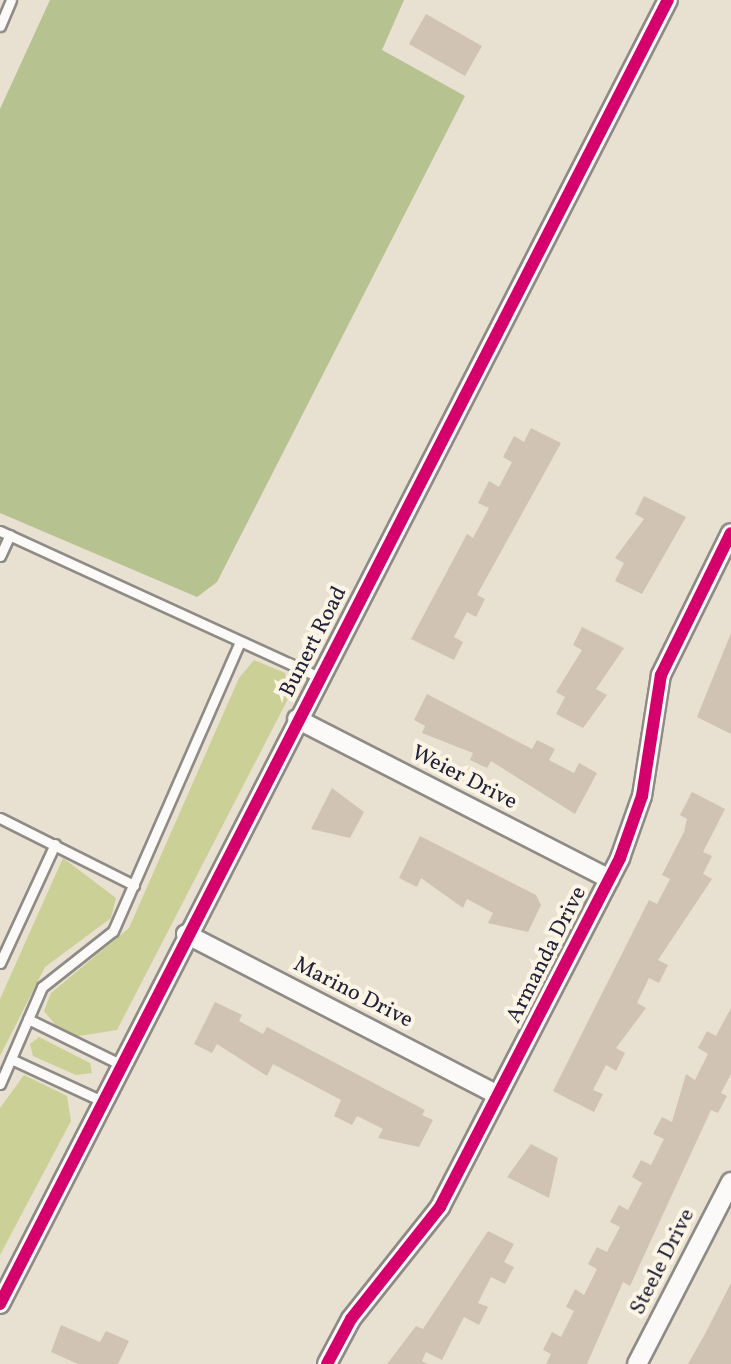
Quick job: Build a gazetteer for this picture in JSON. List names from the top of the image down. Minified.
{"streets":{"street":["Bunert Road","Weier Drive","Armanda Drive","Marino Drive","Steele Drive"]},"crossings":[["Bunert Road","Weier Drive"],["Bunert Road","Marino Drive"],["Weier Drive","Armanda Drive"],["Armanda Drive","Marino Drive"]]}
